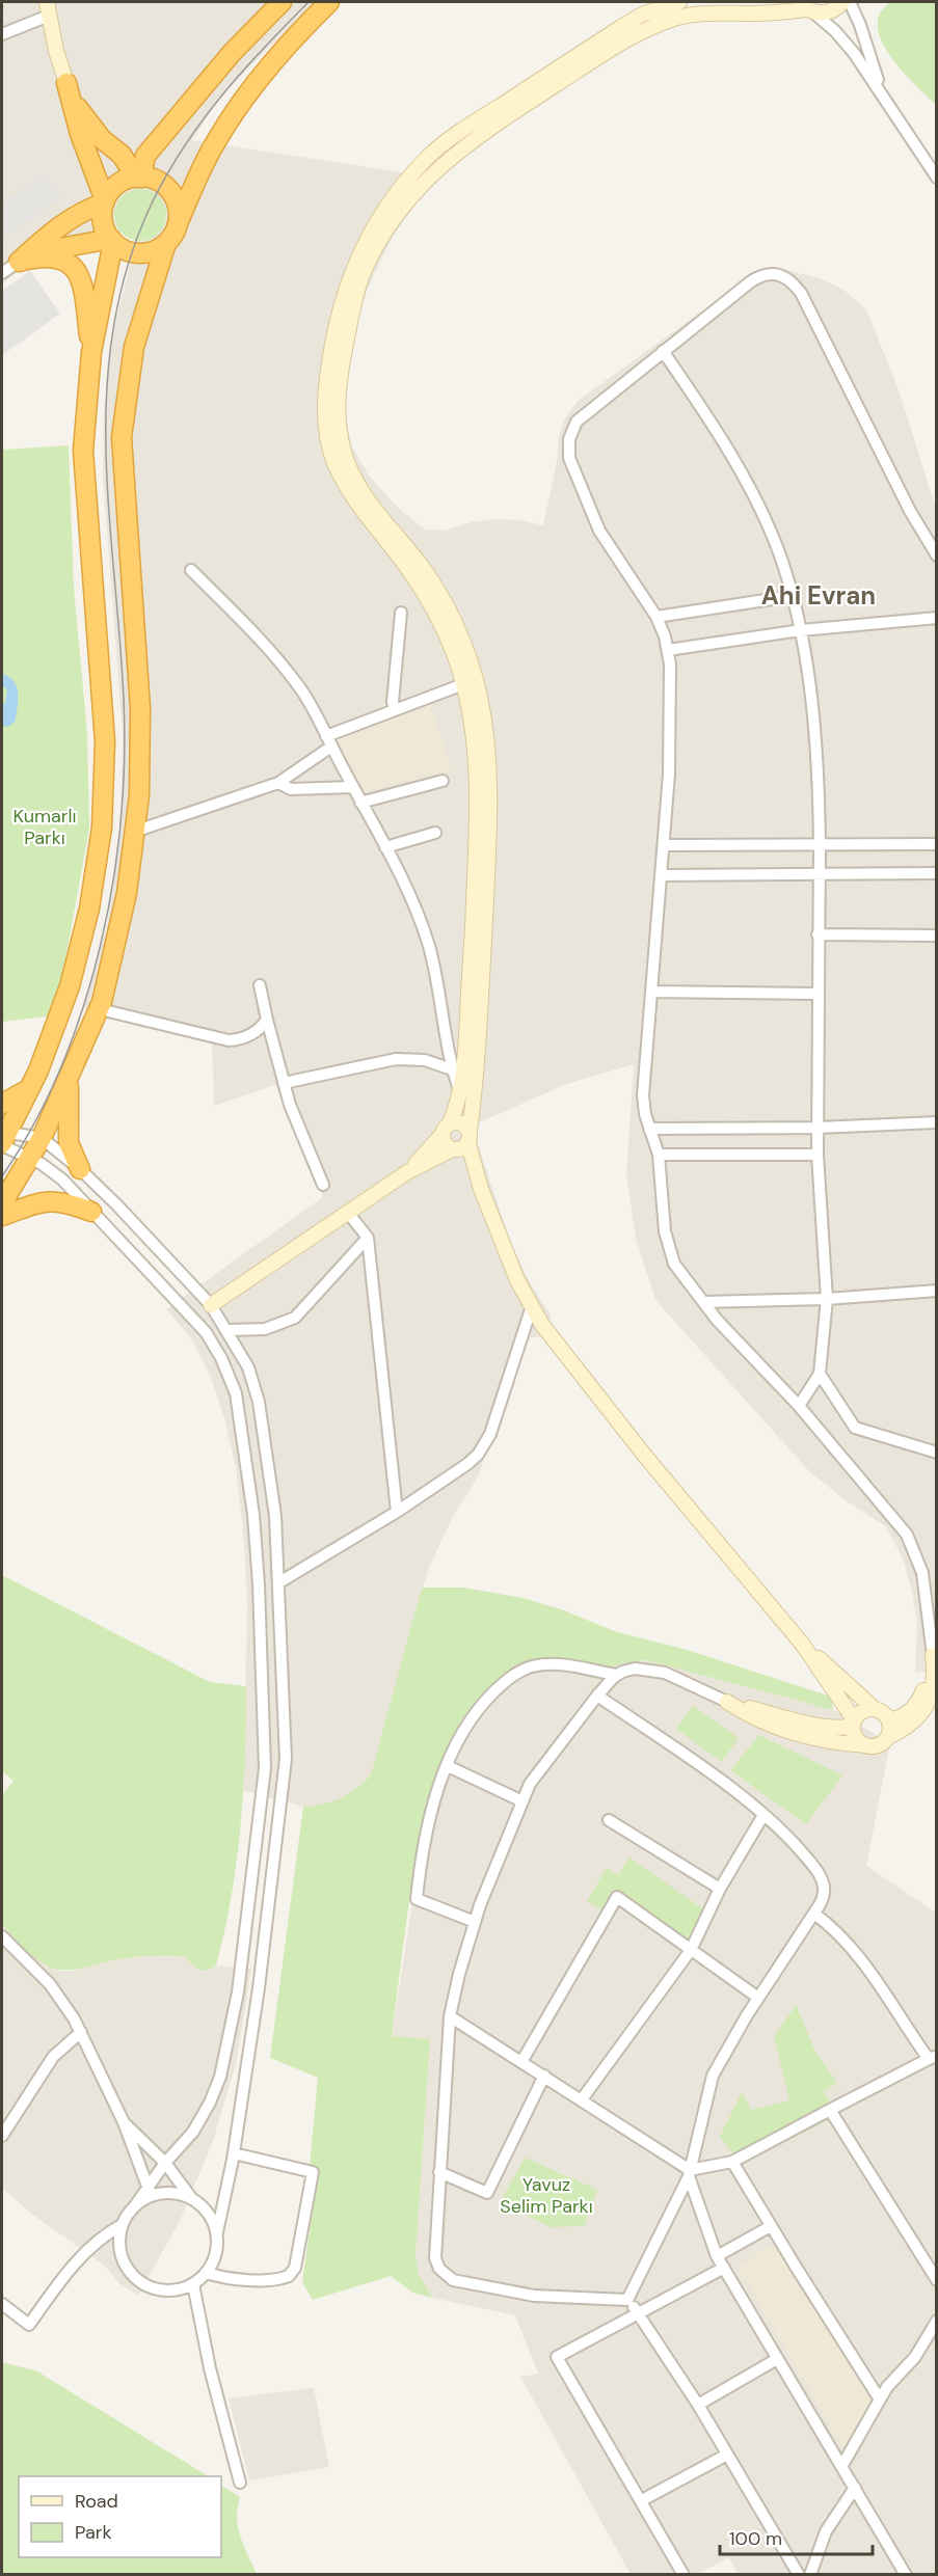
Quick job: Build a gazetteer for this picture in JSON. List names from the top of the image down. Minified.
{"districts":["Ahi Evran"],"parks":["Kumarlı Parkı","Yavuz Selim Parkı"],"legend":["Road","Park"],"scale_bar":"100 m"}
